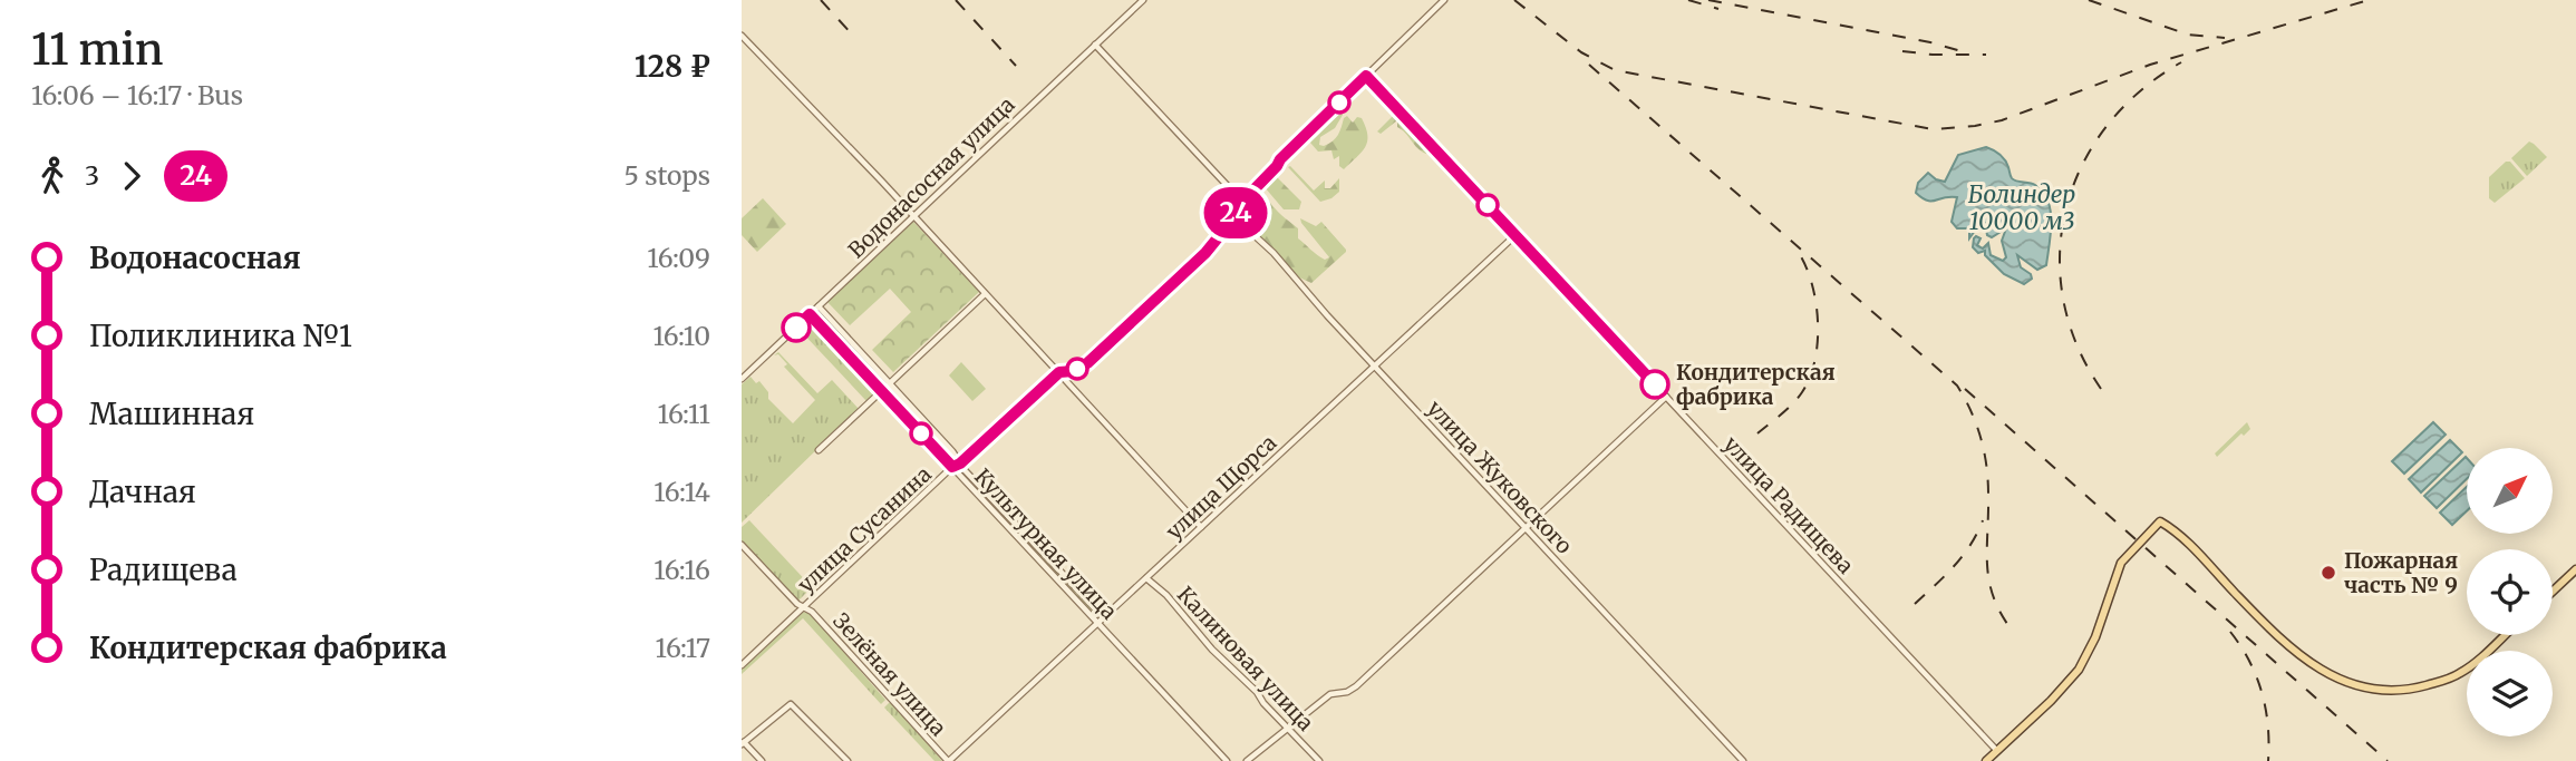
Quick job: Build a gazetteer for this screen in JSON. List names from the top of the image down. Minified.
{"streets":{"street":["Водонасосная улица","улица Жуковского","улица Щорса","улица Радищева","улица Сусанина","Культурная улица","Калиновая улица","Зелёная улица"]},"crossings":[["Водонасосная улица","Культурная улица"],["улица Жуковского","улица Щорса"],["улица Жуковского","улица Сусанина"],["улица Щорса","улица Радищева"],["улица Щорса","Культурная улица"],["улица Щорса","Калиновая улица"],["улица Щорса","Зелёная улица"],["улица Радищева","улица Сусанина"],["улица Сусанина","Культурная улица"],["улица Сусанина","Зелёная улица"]],"water":["Болиндер 10000 м3"],"places":["Кондитерская фабрика","Пожарная часть № 9"],"lines":["bus line 24"],"north":"top right","page":{"heading":["11 min","16:06 – 16:17 · Bus","128 ₽"],"on_map":"24","legs":["3","24","5 stops"],"list":[{"name":"Водонасосная","value":"16:09"},{"name":"Поликлиника №1","value":"16:10"},{"name":"Машинная","value":"16:11"},{"name":"Дачная","value":"16:14"},{"name":"Радищева","value":"16:16"},{"name":"Кондитерская фабрика","value":"16:17"}]}}
